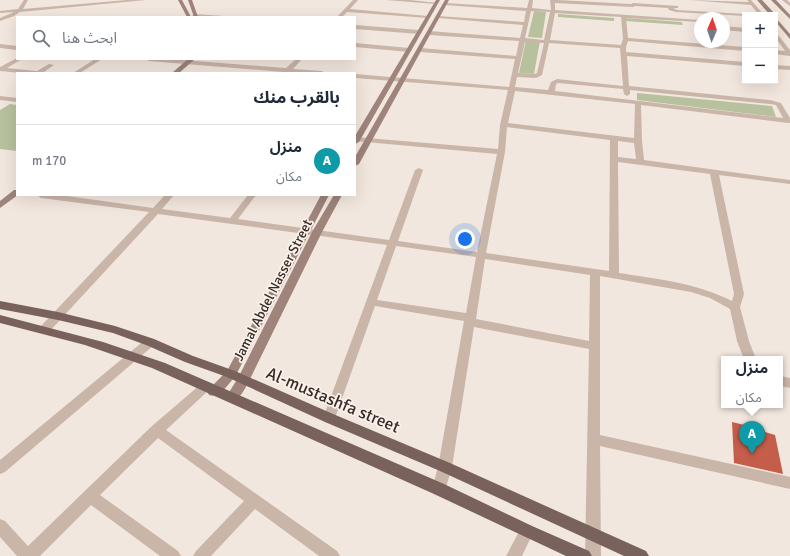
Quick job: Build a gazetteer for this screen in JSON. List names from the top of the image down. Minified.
{"streets":{"main road":["Al-mustashfa street"],"street":["Jamal Abdel Nasser Street"]},"crossings":[["Jamal Abdel Nasser Street","Al-mustashfa street"]],"north":"top","page":{"map_buttons":["+","−"],"search":"ابحث هنا","heading":"بالقرب منك","list":[{"mark":"A","name":"منزل","note":"مكان","value":"170 m"}],"popup":["منزل","مكان"],"pins":"A"}}
